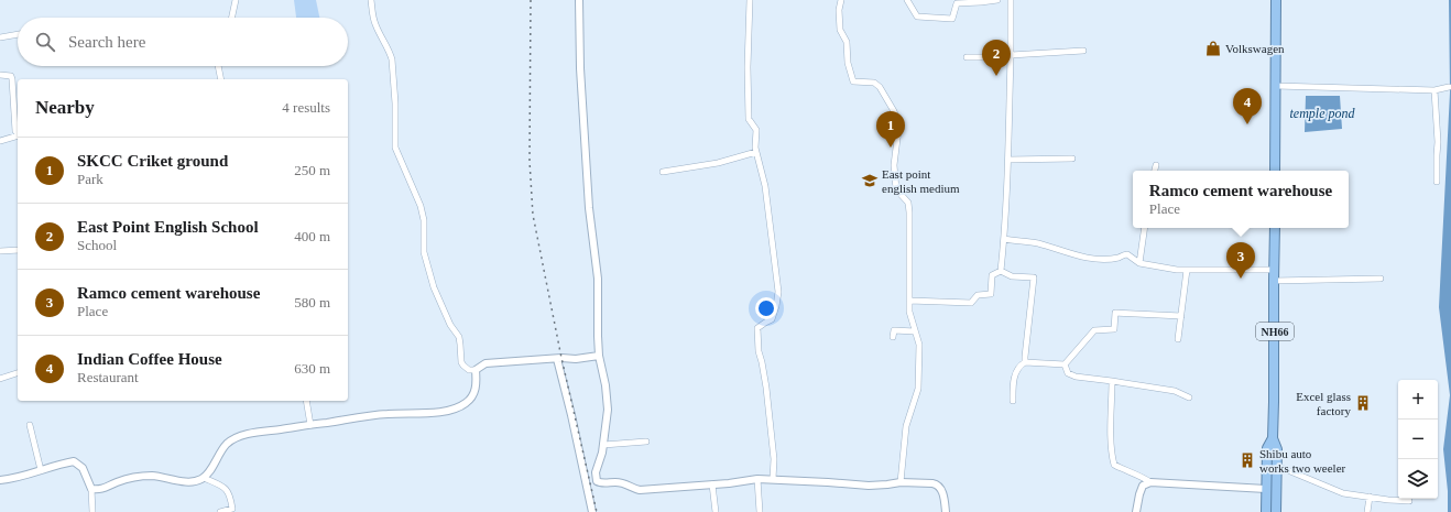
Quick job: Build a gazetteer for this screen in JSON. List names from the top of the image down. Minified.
{"streets":{"highway":["NH66"]},"water":["temple pond"],"places":{"shop":["Volkswagen"],"school or university":["East point english medium"],"building":["Excel glass factory","Shibu auto works two weeler"]},"page":{"search":"Search here","pins":["2","4","1","3"],"heading":["Nearby","4 results"],"list":[{"mark":"1","name":"SKCC Criket ground","note":"Park","value":"250 m"},{"mark":"2","name":"East Point English School","note":"School","value":"400 m"},{"mark":"3","name":"Ramco cement warehouse","note":"Place","value":"580 m"},{"mark":"4","name":"Indian Coffee House","note":"Restaurant","value":"630 m"}],"popup":["Ramco cement warehouse","Place"],"map_buttons":["+","−"]}}
